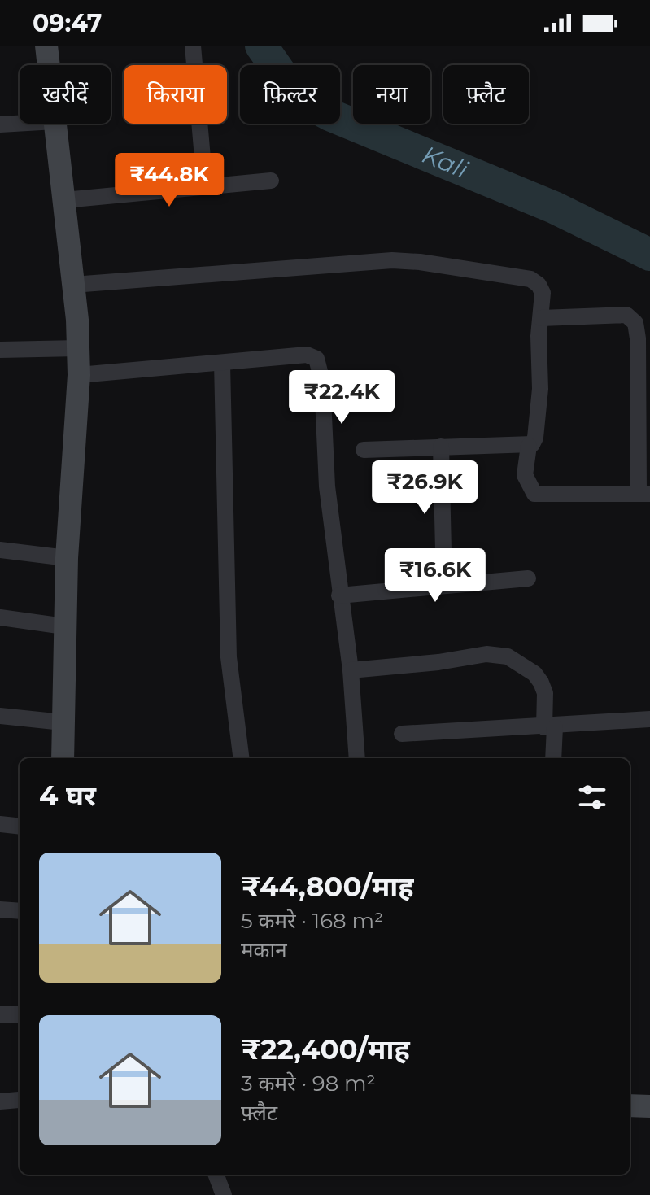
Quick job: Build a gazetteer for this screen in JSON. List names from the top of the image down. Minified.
{"water":["Kali"],"page":{"status":"09:47","chip":["खरीदें","किराया","फ़िल्टर","नया","फ़्लैट"],"price":["₹44.8K","₹22.4K","₹26.9K","₹16.6K"],"heading":"4 घर","list":[{"name":"₹44,800/माह","note":"5 कमरे · 168 m² · मकान"},{"name":"₹22,400/माह","note":"3 कमरे · 98 m² · फ़्लैट"}]}}
